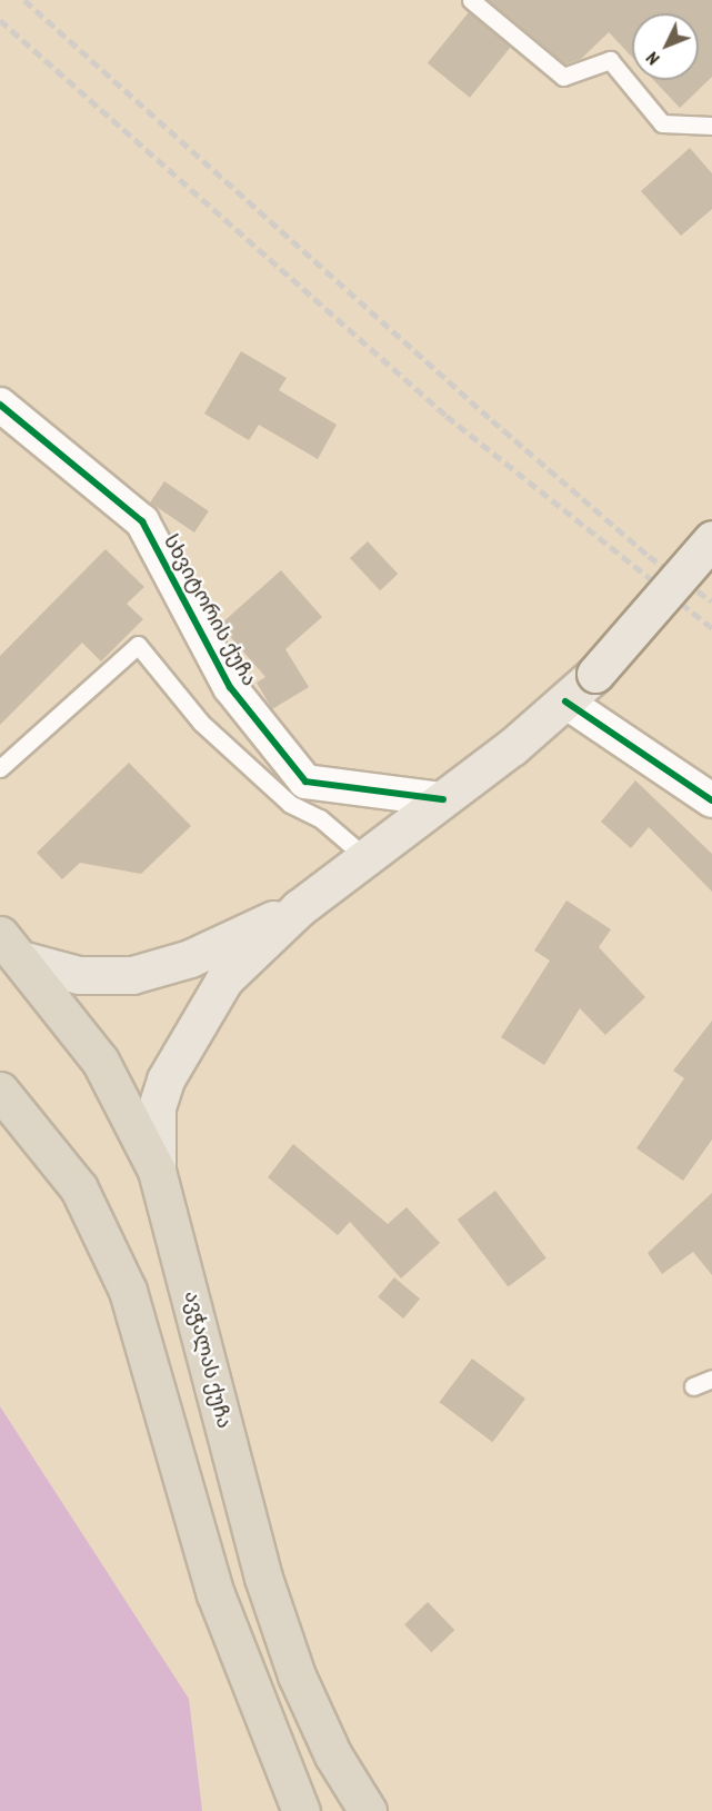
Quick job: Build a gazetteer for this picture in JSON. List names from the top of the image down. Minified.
{"streets":{"highway":["ავჭალას ქუჩა"],"street":["სხვიტორის ქუჩა"]},"north":"bottom left"}
